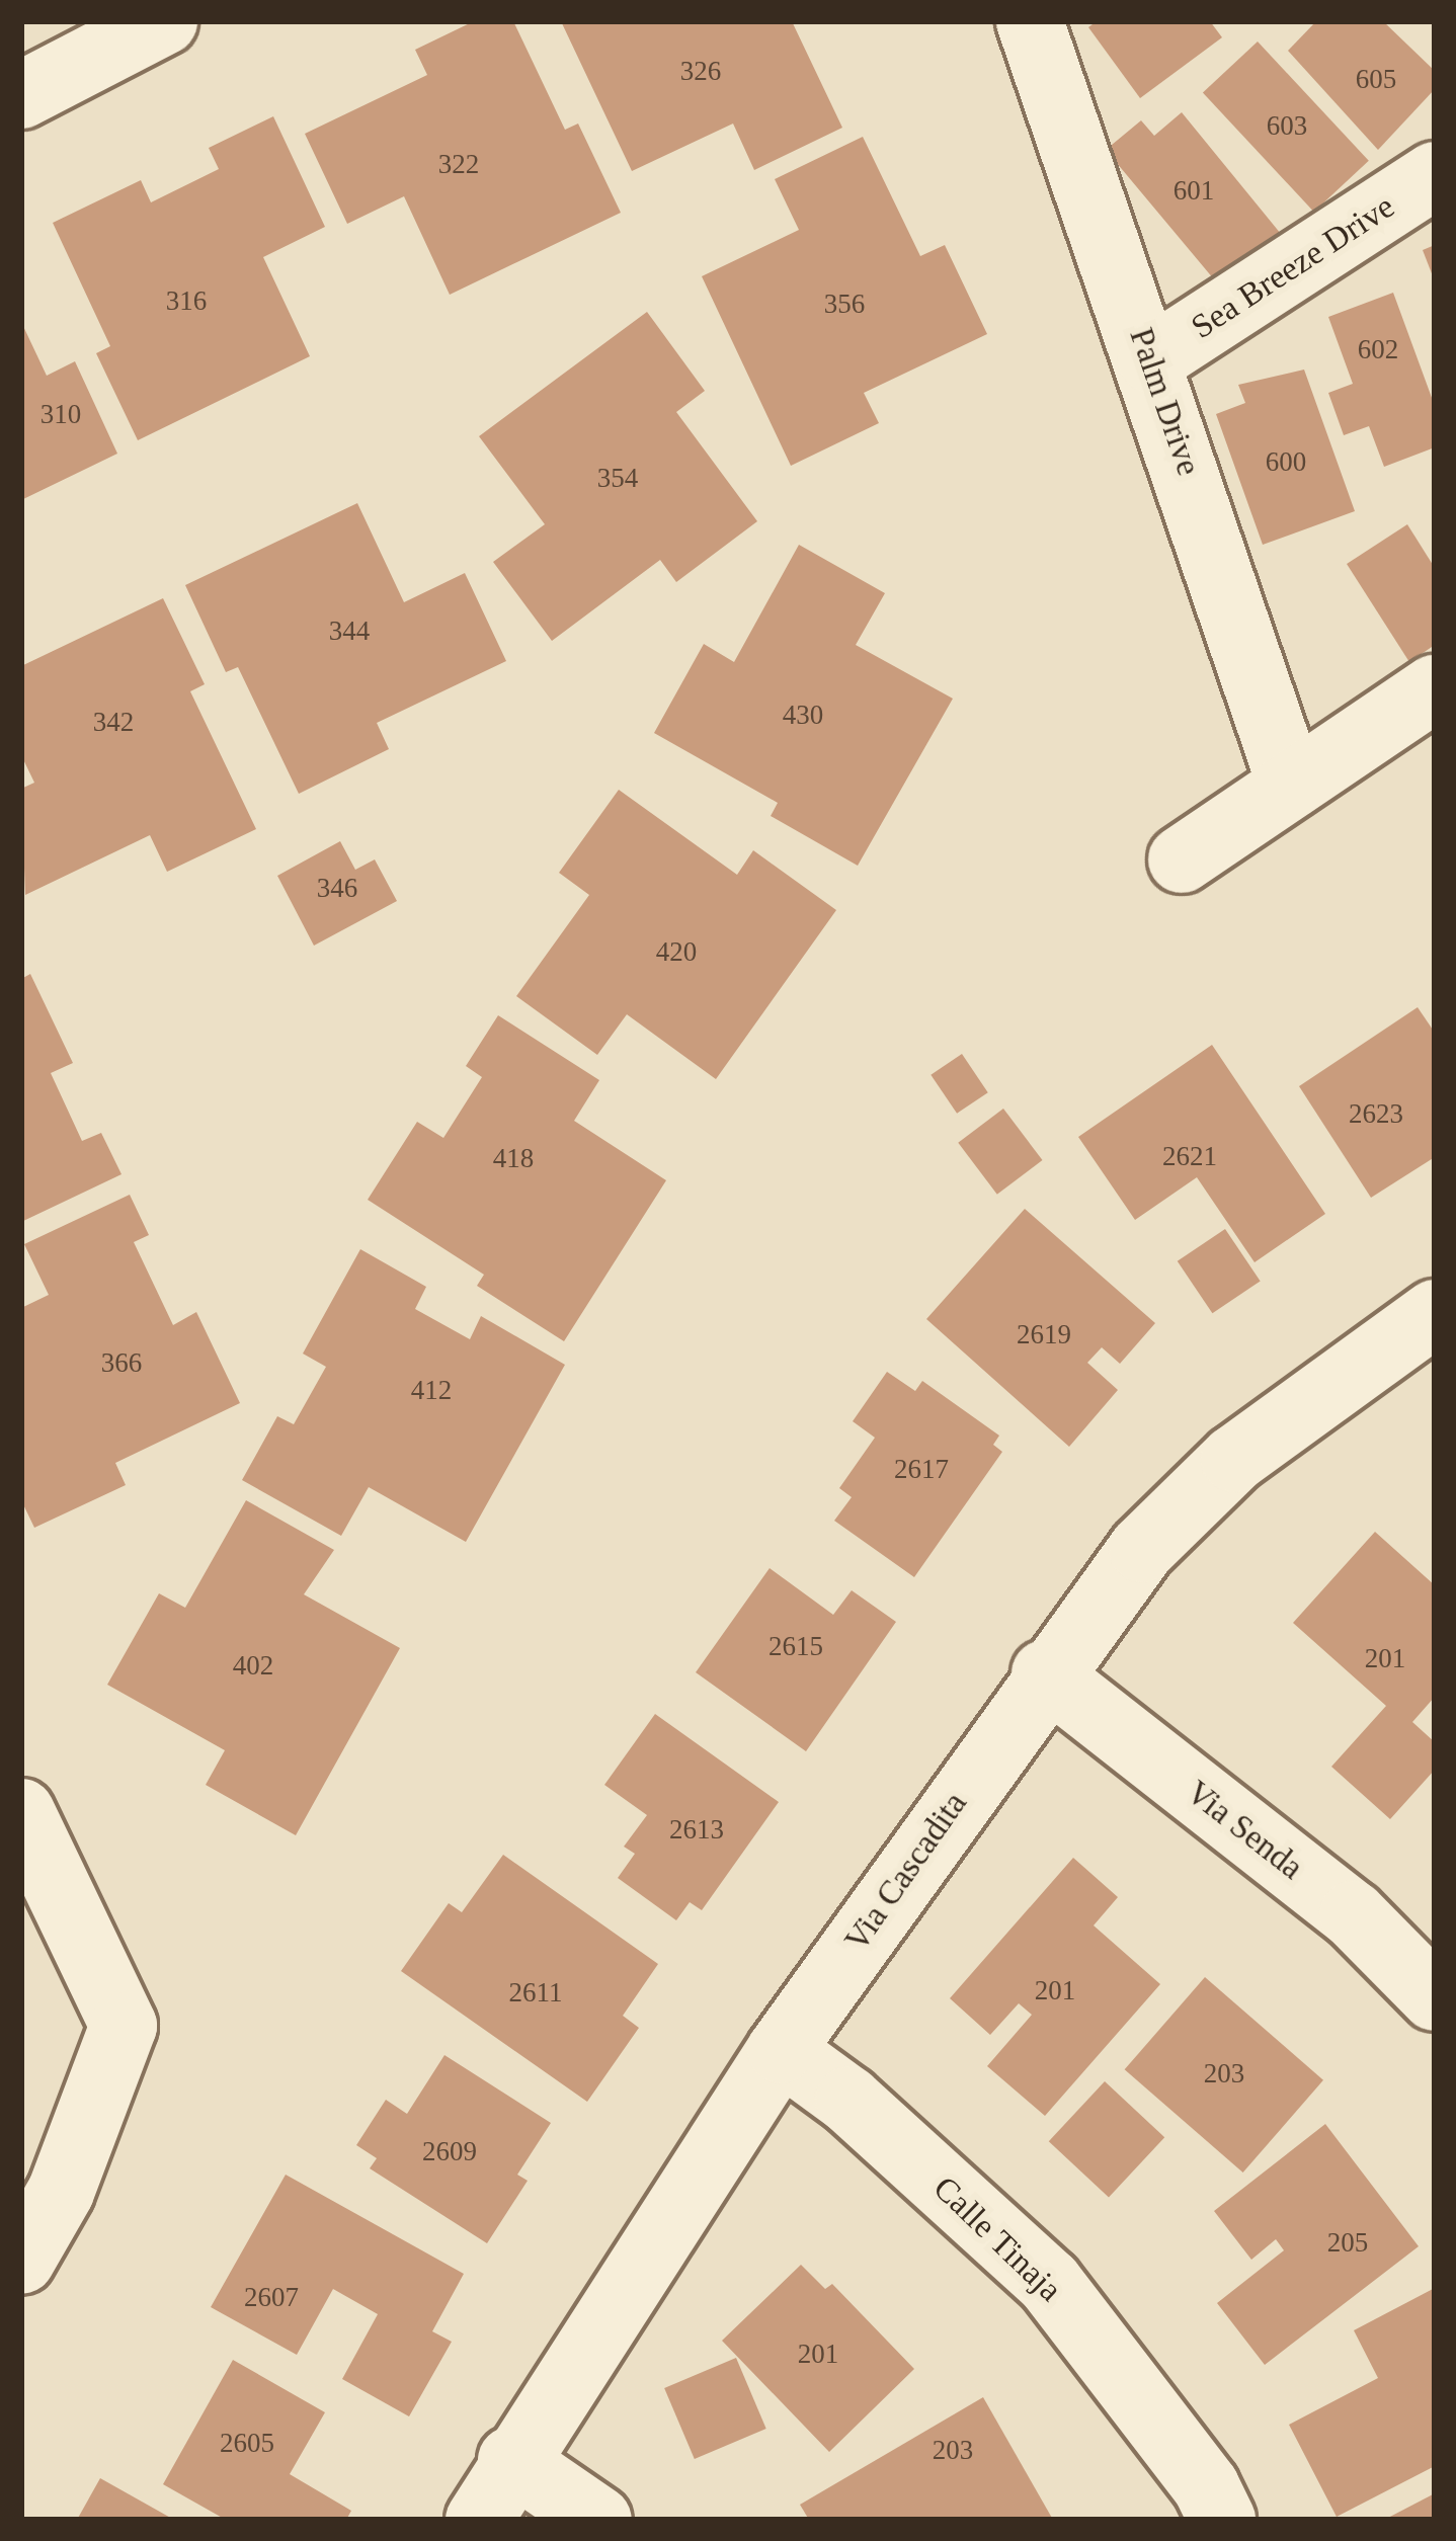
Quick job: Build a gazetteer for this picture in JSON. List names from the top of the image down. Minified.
{"streets":{"street":["Sea Breeze Drive","Palm Drive","Via Senda","Via Cascadita","Calle Tinaja"]},"crossings":[["Sea Breeze Drive","Palm Drive"],["Via Senda","Via Cascadita"],["Via Cascadita","Calle Tinaja"]],"house_numbers":["326","605","603","322","601","316","356","602","310","600","354","344","430","342","346","420","2623","2621","418","2619","366","412","2617","2615","201","402","2613","201","2611","203","2609","205","2607","201","2605","203"]}
